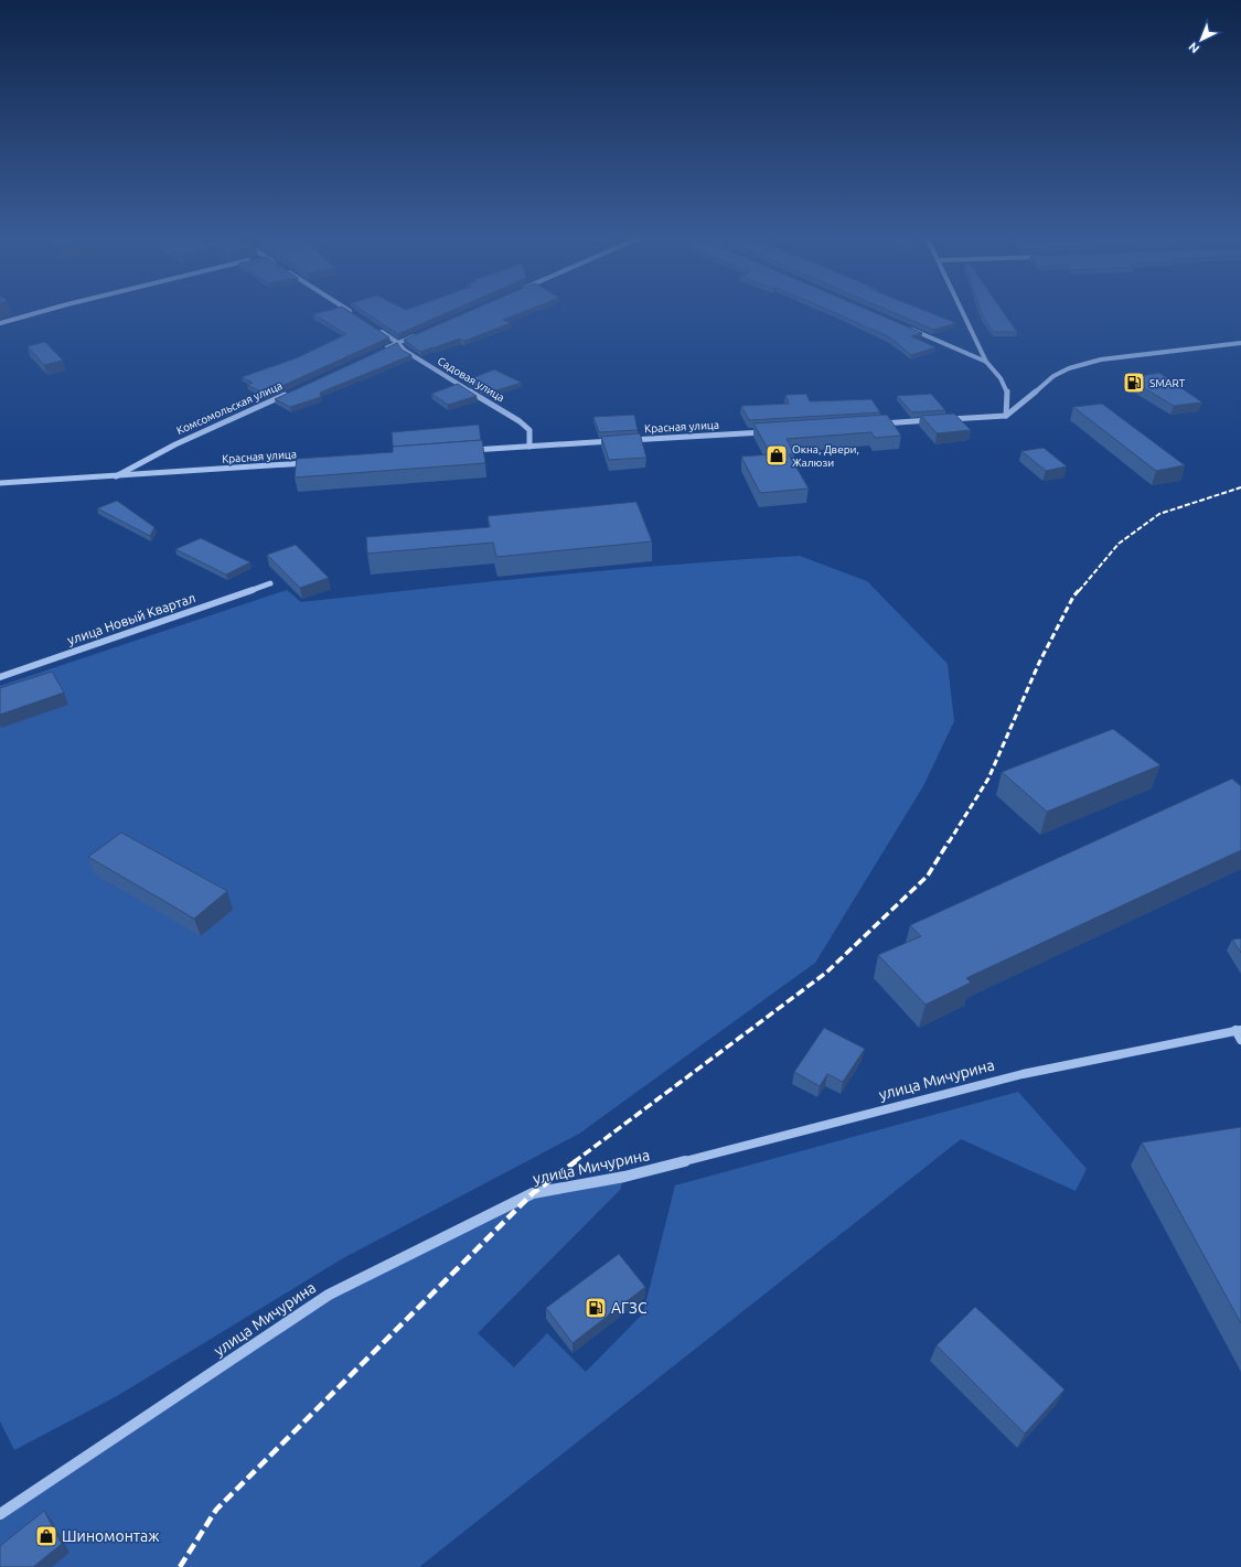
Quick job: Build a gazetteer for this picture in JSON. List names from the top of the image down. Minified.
{"streets":{"street":["Садовая улица","Комсомольская улица","Красная улица","улица Новый Квартал","улица Мичурина"]},"crossings":[["Комсомольская улица","Красная улица"]],"places":{"fuel station":["SMART","АГЗС"],"shop":["Окна, Двери, Жалюзи","Шиномонтаж"]},"north":"bottom left"}
